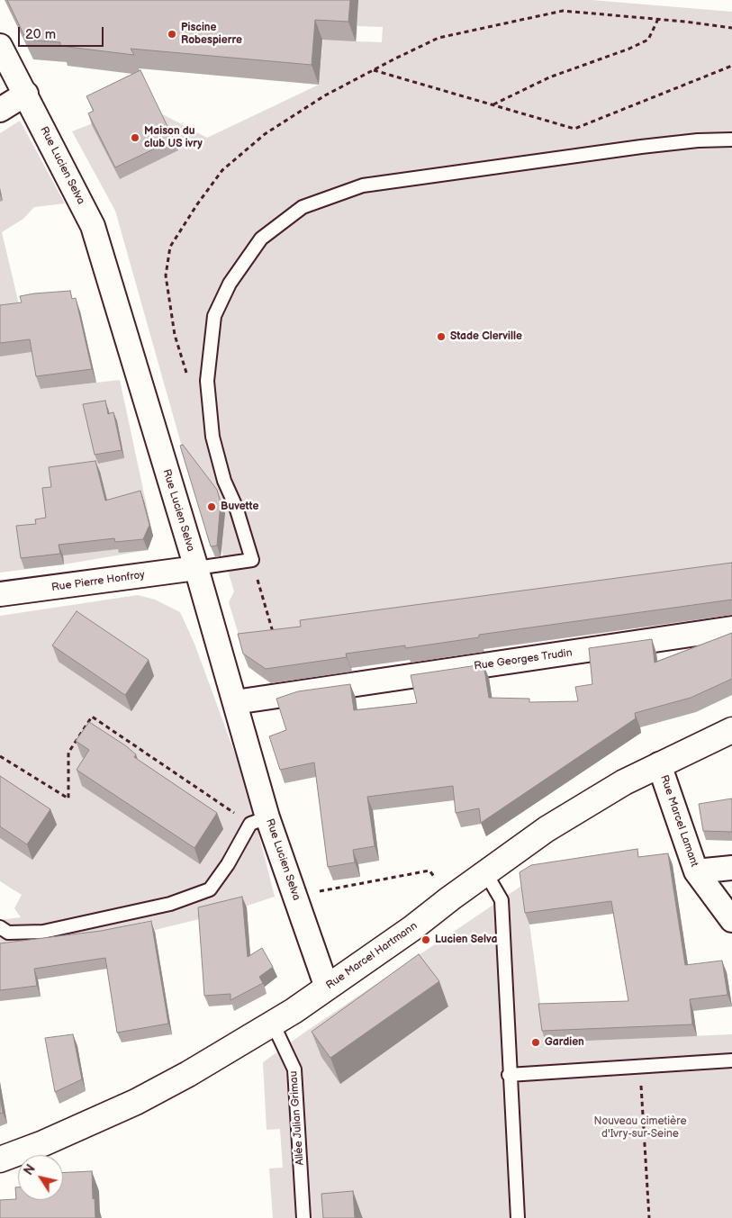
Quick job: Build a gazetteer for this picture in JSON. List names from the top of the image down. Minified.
{"streets":{"main road":["Rue Marcel Hartmann"],"street":["Rue Lucien Selva","Rue Pierre Honfroy","Rue Georges Trudin","Rue Marcel Lamant"],"lane":["Allée Julian Grimau"]},"crossings":[["Rue Lucien Selva","Rue Pierre Honfroy"],["Rue Lucien Selva","Rue Georges Trudin"],["Rue Lucien Selva","Rue Marcel Hartmann"],["Rue Marcel Lamant","Rue Marcel Hartmann"],["Rue Marcel Hartmann","Allée Julian Grimau"]],"parks":["Nouveau cimetière d'Ivry-sur-Seine"],"places":["Piscine Robespierre","Maison du club US ivry","Stade Clerville","Buvette","Lucien Selva","Gardien"],"scale_bar":"20 m","north":"top left"}
